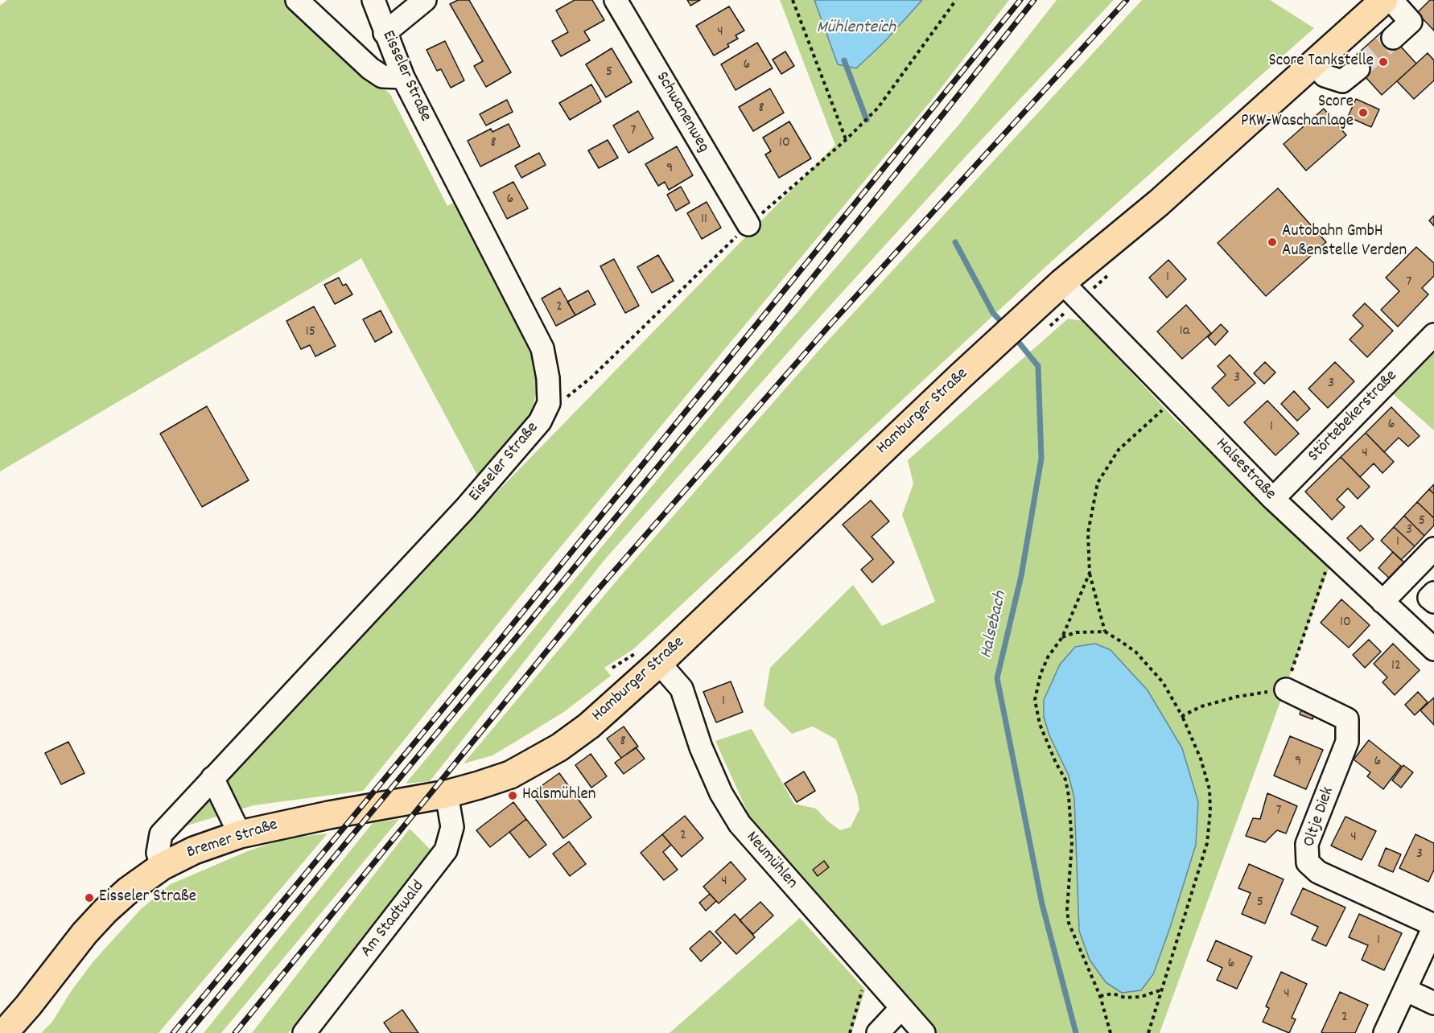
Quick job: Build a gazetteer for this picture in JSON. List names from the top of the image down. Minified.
{"streets":{"main road":["Hamburger Straße","Bremer Straße"],"street":["Eisseler Straße","Schwanenweg","Störtebekerstraße","Halsestraße","Oltje Diek","Neumühlen","Am Stadtwald"]},"crossings":[["Eisseler Straße","Bremer Straße"],["Hamburger Straße","Halsestraße"],["Hamburger Straße","Bremer Straße"],["Hamburger Straße","Neumühlen"],["Hamburger Straße","Am Stadtwald"],["Störtebekerstraße","Halsestraße"],["Bremer Straße","Am Stadtwald"]],"water":["Mühlenteich","Halsebach"],"places":["Score Tankstelle","Score PKW-Waschanlage","Autobahn GmbH Außenstelle Verden","Halsmühlen","Eisseler Straße"],"house_numbers":["4","6","5","8","7","8","10","9","6","11","1","7","2","1a","15","3","3","6","1","4","5","3","1","10","12","1","8","9","6","7","2","4","3","4","5","1","6","4","2"]}
